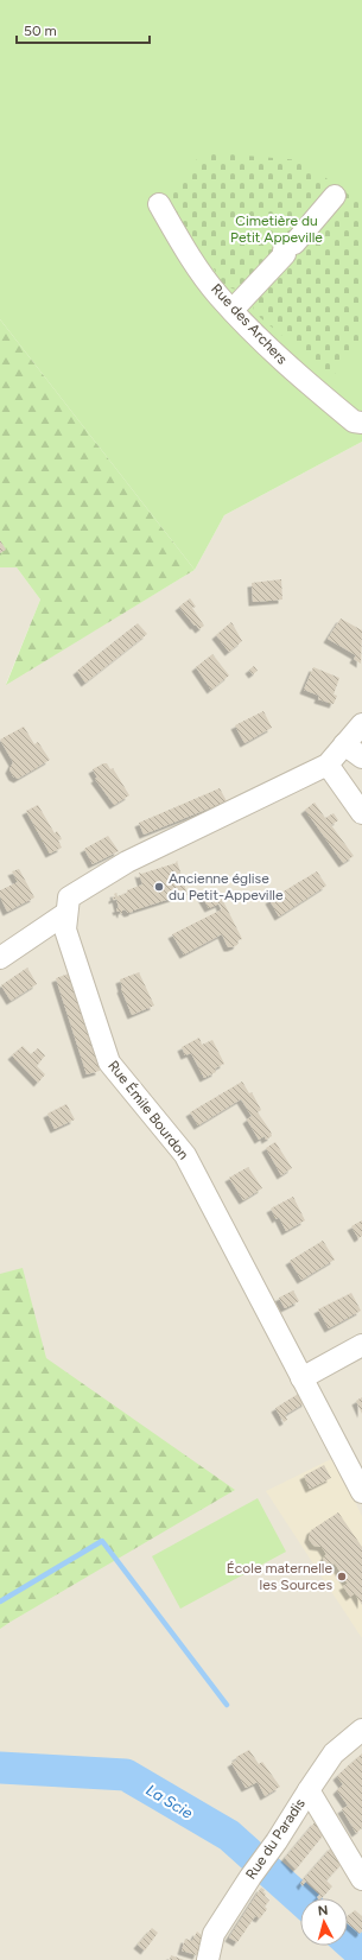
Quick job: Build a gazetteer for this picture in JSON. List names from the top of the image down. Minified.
{"streets":{"street":["Rue des Archers","Rue Émile Bourdon","Rue du Paradis"]},"water":["La Scie"],"parks":["Cimetière du Petit Appeville"],"places":["Ancienne église du Petit-Appeville","École maternelle les Sources"],"scale_bar":"50 m","north":"top"}
